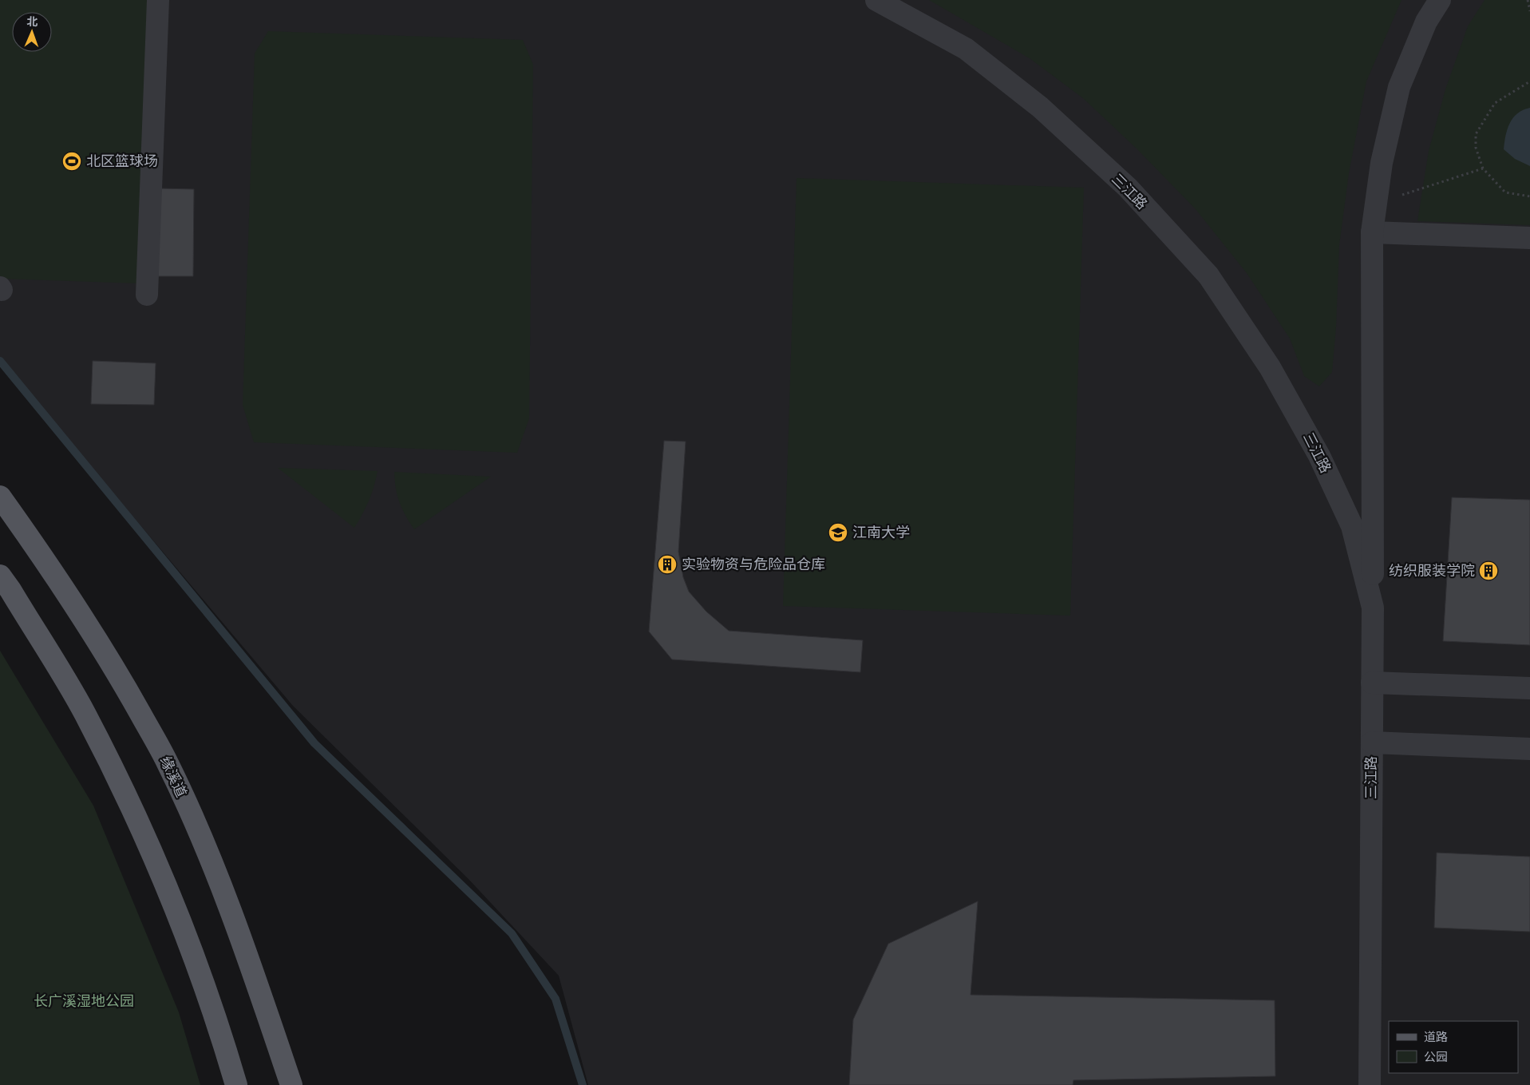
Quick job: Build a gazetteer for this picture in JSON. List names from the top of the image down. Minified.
{"streets":{"main road":["缘溪道"],"street":["三江路"]},"parks":["长广溪湿地公园"],"places":{"sports":["北区篮球场"],"school or university":["江南大学"],"building":["实验物资与危险品仓库","纺织服装学院"]},"legend":["道路","公园"],"north":"top"}
